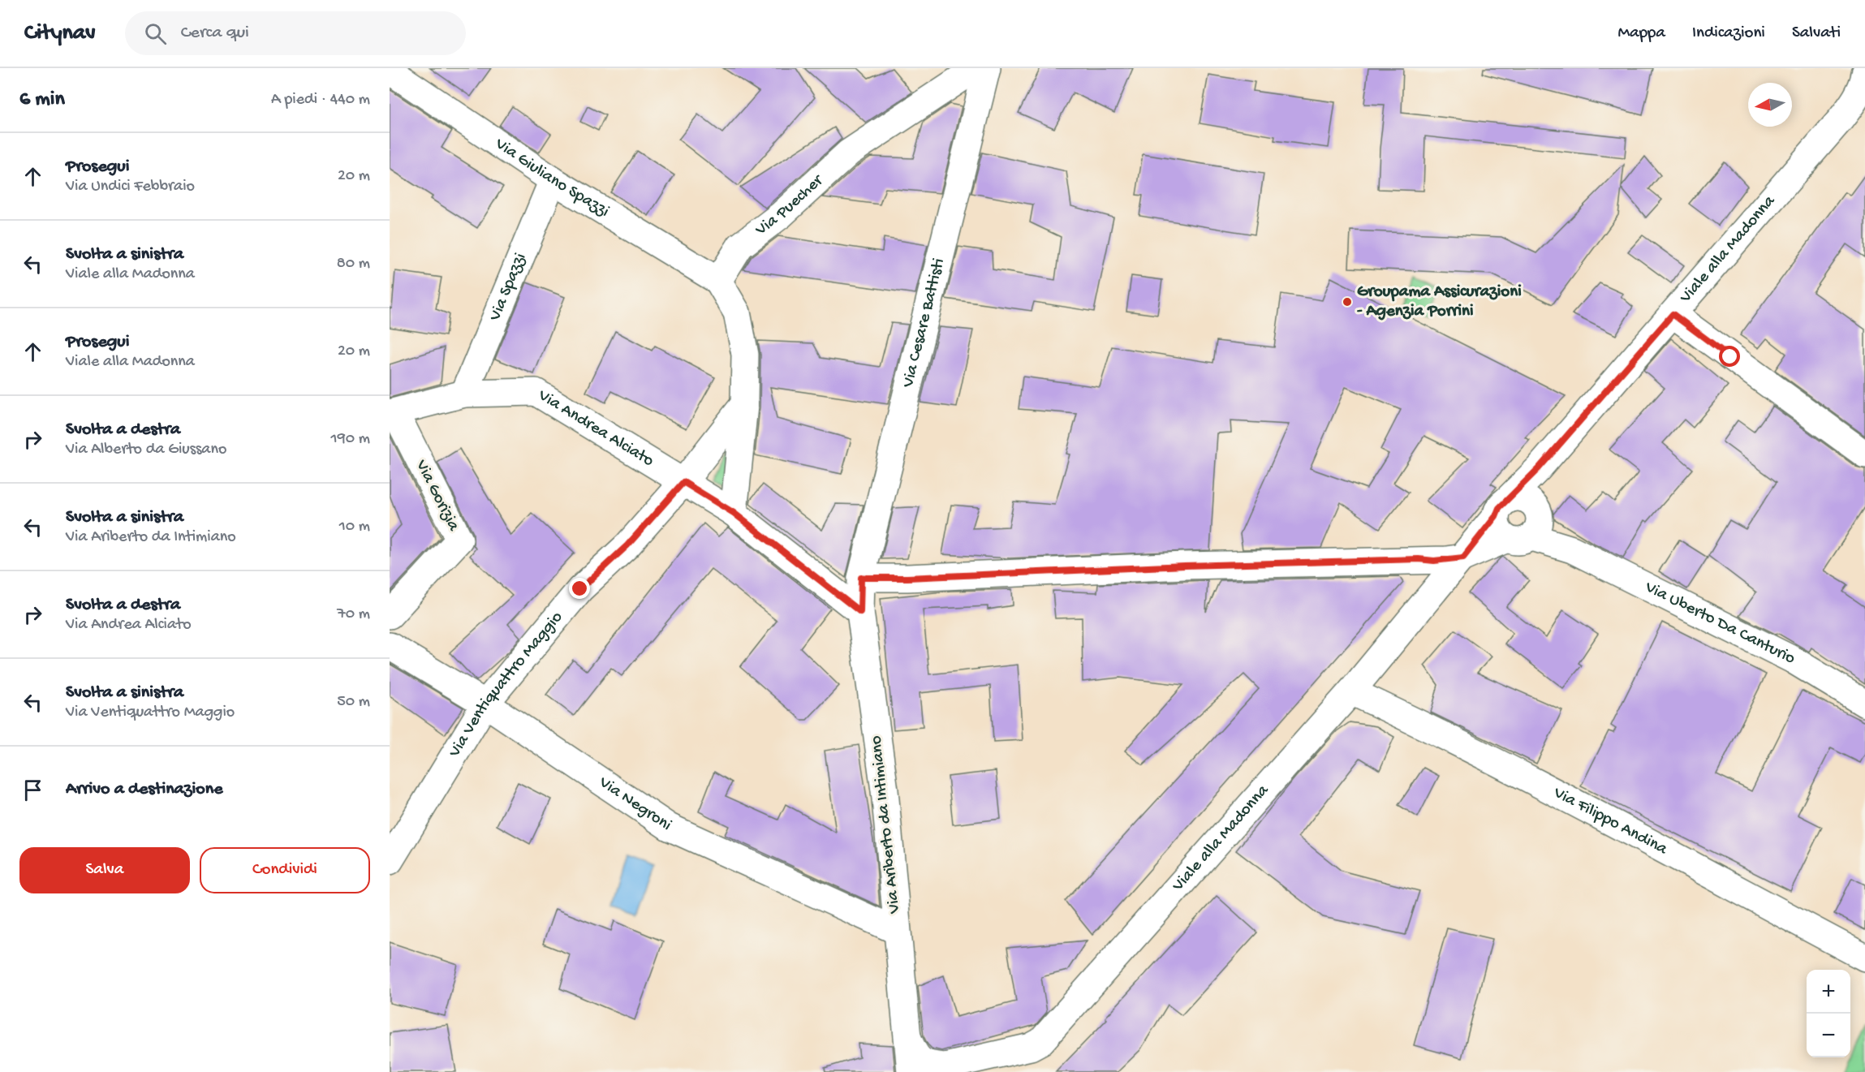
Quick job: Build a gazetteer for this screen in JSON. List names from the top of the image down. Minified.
{"streets":{"street":["Via Giuliano Spazzi","Via Puecher","Viale alla Madonna","Via Spazzi","Via Cesare Battisti","Via Andrea Alciato","Via Gorizia","Via Uberto Da Canturio","Via Ventiquattro Maggio","Via Negroni","Via Filippo Andina","Via Ariberto da Intimiano"]},"crossings":[["Via Giuliano Spazzi","Via Puecher"],["Via Giuliano Spazzi","Via Spazzi"],["Viale alla Madonna","Via Uberto Da Canturio"],["Viale alla Madonna","Via Filippo Andina"],["Viale alla Madonna","Via Ariberto da Intimiano"],["Via Spazzi","Via Andrea Alciato"],["Via Cesare Battisti","Via Ariberto da Intimiano"],["Via Andrea Alciato","Via Gorizia"],["Via Andrea Alciato","Via Ventiquattro Maggio"],["Via Andrea Alciato","Via Ariberto da Intimiano"],["Via Ventiquattro Maggio","Via Negroni"],["Via Negroni","Via Ariberto da Intimiano"]],"places":["Groupama Assicurazioni - Agenzia Porrini"],"north":"left","page":{"header":"Citynav","search":"Cerca qui","nav":["Mappa","Indicazioni","Salvati"],"heading":["6 min","A piedi · 440 m"],"list":[["Prosegui","Via Undici Febbraio","20 m"],["Svolta a sinistra","Viale alla Madonna","80 m"],["Prosegui","Viale alla Madonna","20 m"],["Svolta a destra","Via Alberto da Giussano","190 m"],["Svolta a sinistra","Via Ariberto da Intimiano","10 m"],["Svolta a destra","Via Andrea Alciato","70 m"],["Svolta a sinistra","Via Ventiquattro Maggio","50 m"],"Arrivo a destinazione"],"buttons":["Salva","Condividi"],"map_buttons":["+","−"]}}
